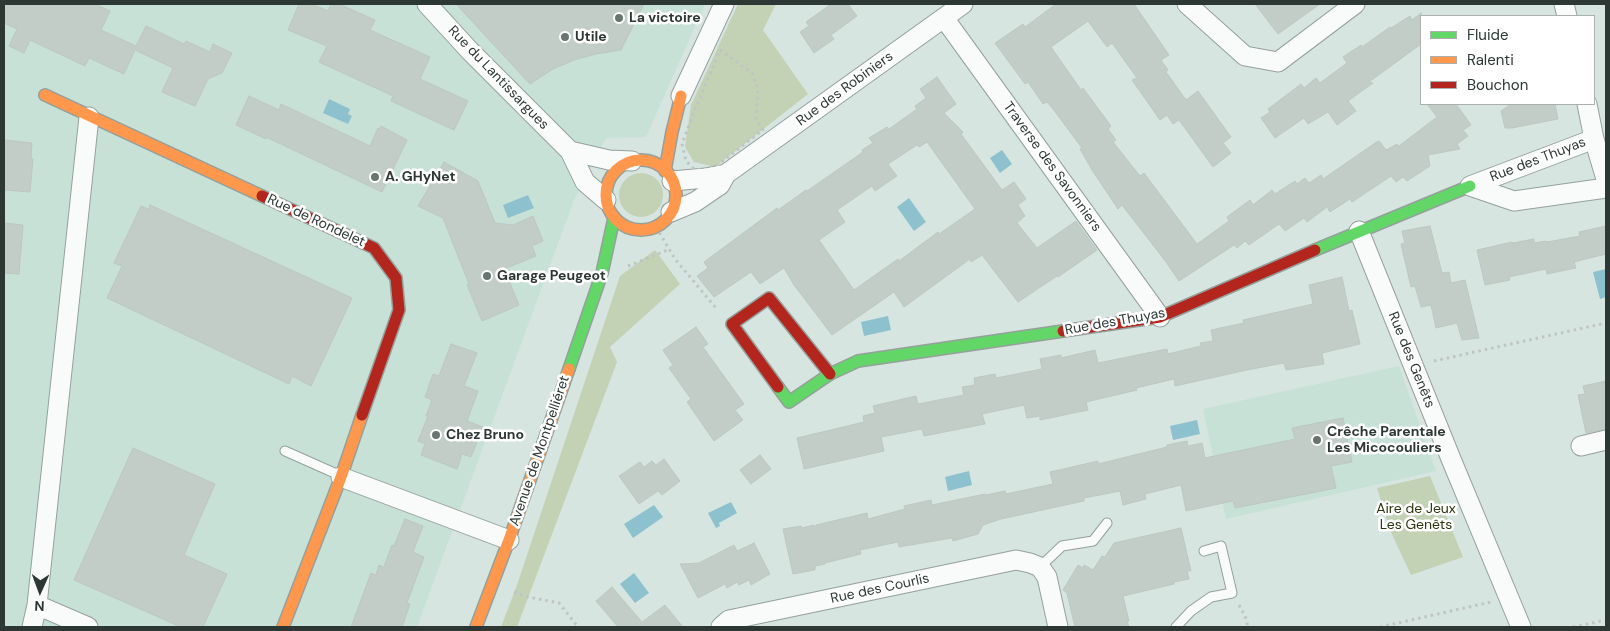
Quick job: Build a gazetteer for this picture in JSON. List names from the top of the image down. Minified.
{"streets":{"street":["Rue du Lantissargues","Rue des Robiniers","Rue des Thuyas","Traverse des Savonniers","Rue de Rondelet","Rue des Genêts","Avenue de Montpelliéret","Rue des Courlis"]},"crossings":[["Rue du Lantissargues","Rue des Robiniers"],["Rue du Lantissargues","Avenue de Montpelliéret"],["Rue des Robiniers","Traverse des Savonniers"],["Rue des Robiniers","Avenue de Montpelliéret"],["Rue des Thuyas","Traverse des Savonniers"],["Rue des Thuyas","Rue des Genêts"]],"parks":["Aire de Jeux Les Genêts"],"places":["La victoire","Utile","A. GHyNet","Garage Peugeot","Chez Bruno","Crêche Parentale Les Micocouliers"],"legend":["Fluide","Ralenti","Bouchon"],"north":"bottom"}
